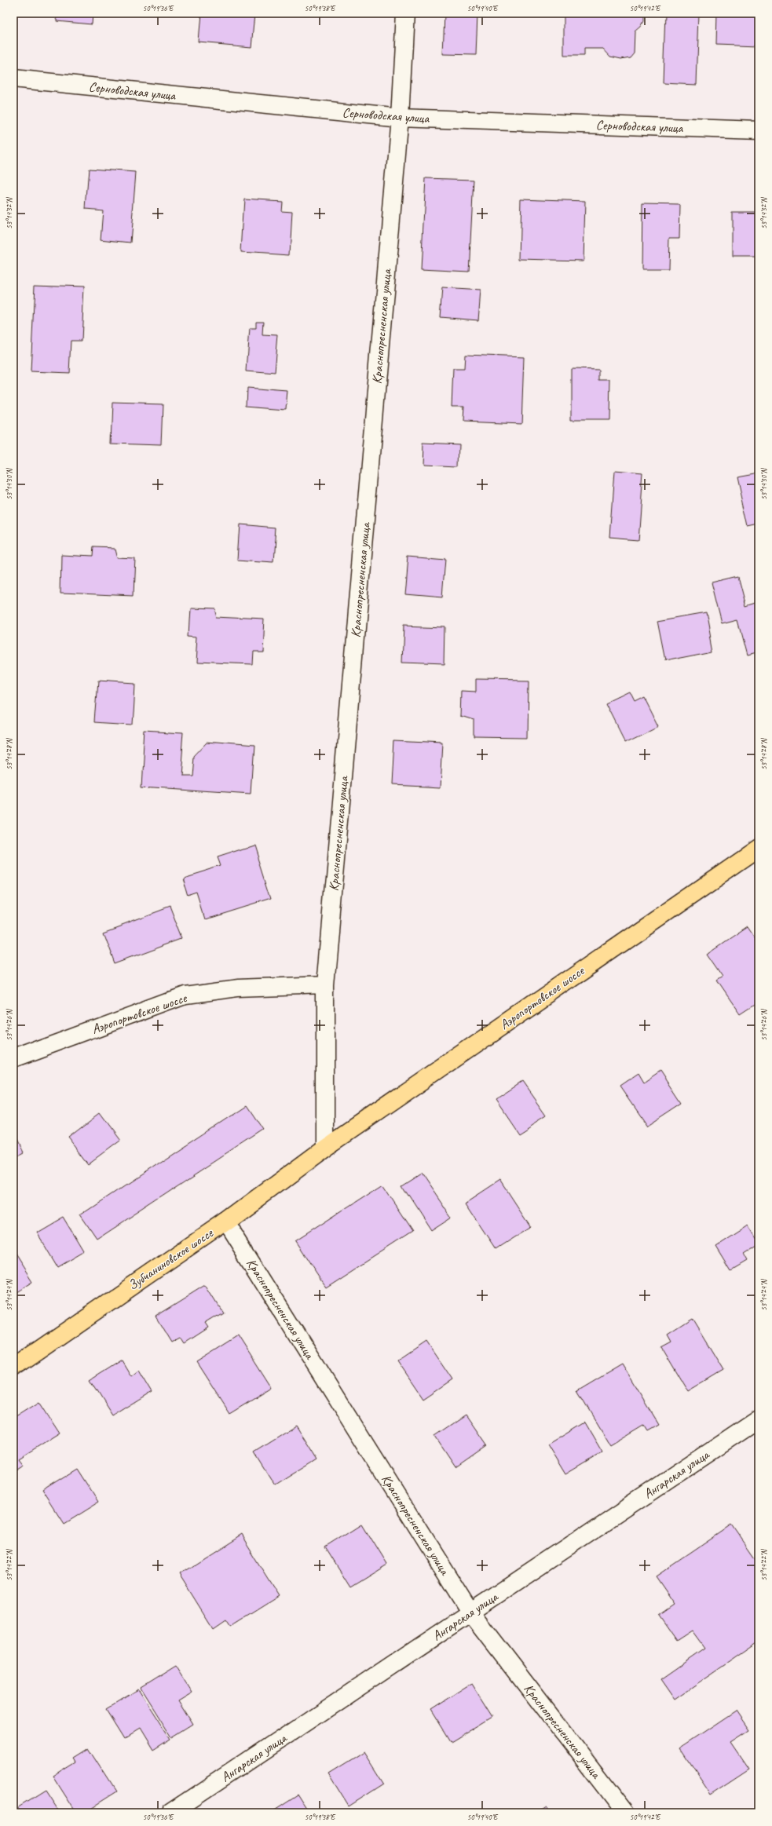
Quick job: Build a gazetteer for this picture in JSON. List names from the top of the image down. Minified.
{"streets":{"main road":["Аэропортовское шоссе","Зубчаниновское шоссе"],"street":["Серноводская улица","Краснопресненская улица","Ангарская улица"]},"crossings":[["Серноводская улица","Краснопресненская улица"],["Краснопресненская улица","Аэропортовское шоссе"],["Краснопресненская улица","Зубчаниновское шоссе"],["Краснопресненская улица","Ангарская улица"],["Аэропортовское шоссе","Зубчаниновское шоссе"]],"coordinates":["50°19'36\"E","50°19'38\"E","50°19'40\"E","50°19'42\"E","53°14'32\"N","53°14'30\"N","53°14'28\"N","53°14'26\"N","53°14'24\"N","53°14'22\"N"]}
